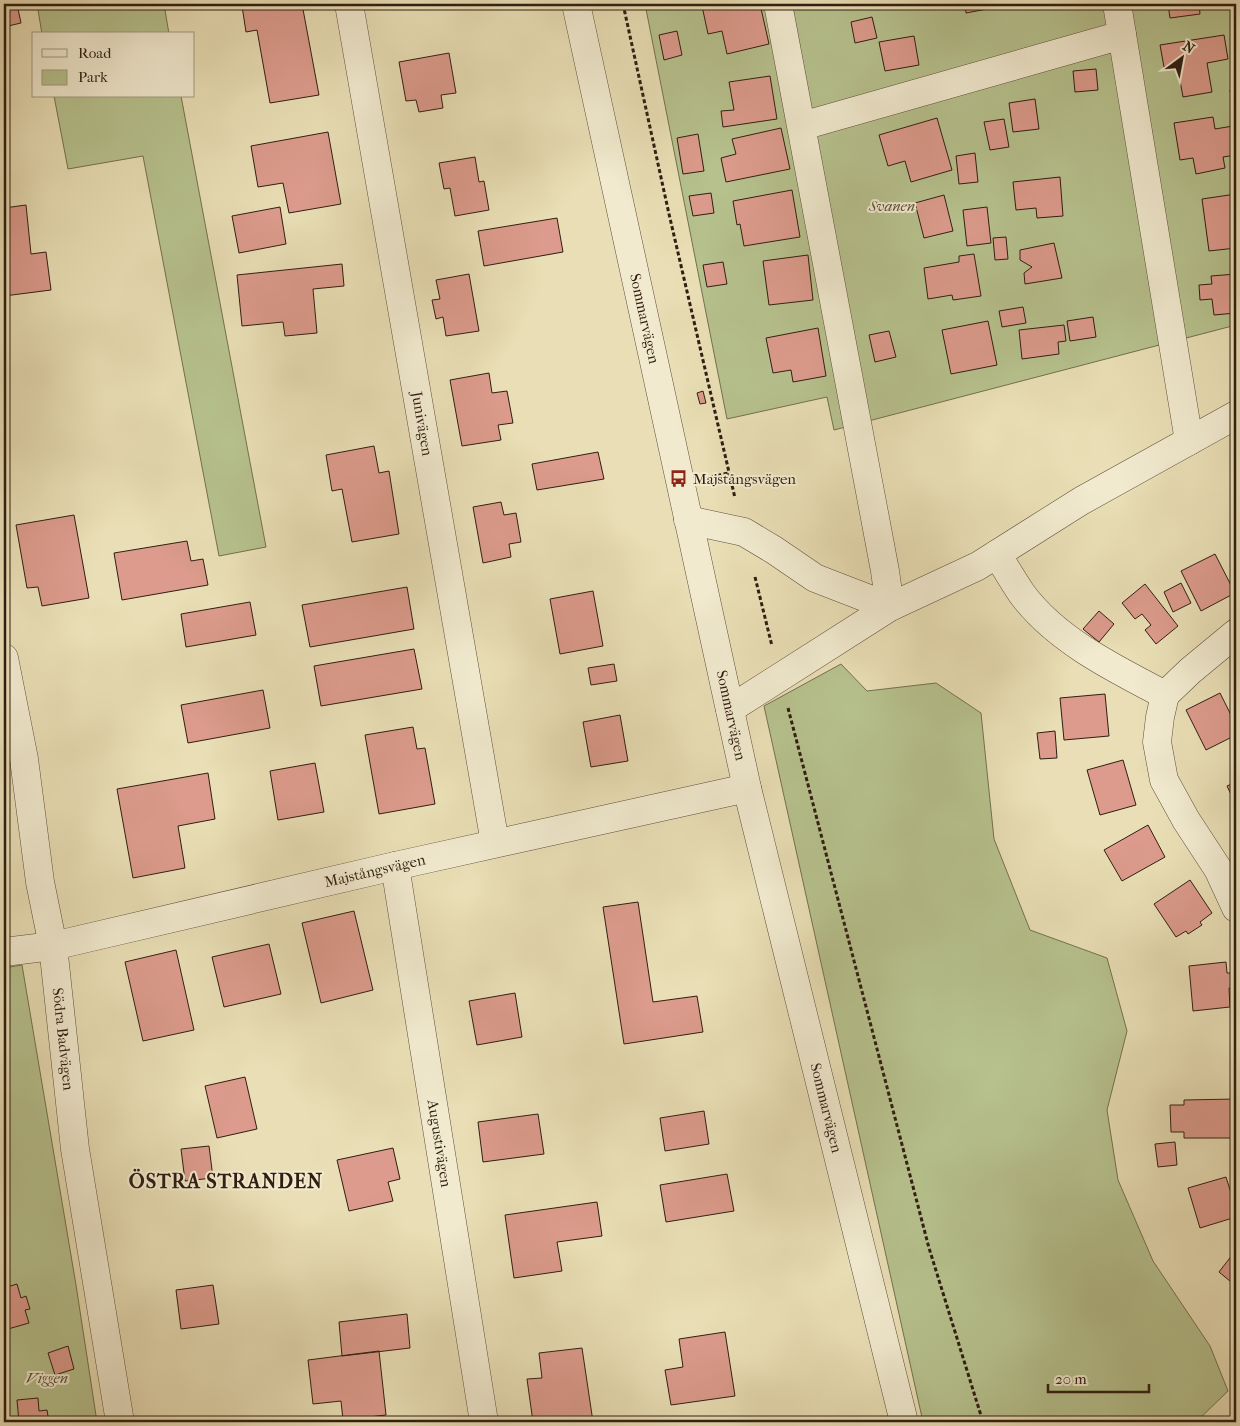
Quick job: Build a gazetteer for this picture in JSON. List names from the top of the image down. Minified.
{"streets":{"street":["Sommarvägen","Junivägen","Majstångsvägen","Södra Badvägen","Augustivägen"]},"crossings":[["Sommarvägen","Majstångsvägen"],["Junivägen","Majstångsvägen"],["Majstångsvägen","Södra Badvägen"],["Majstångsvägen","Augustivägen"]],"districts":["ÖSTRA STRANDEN"],"parks":["Svanen","Viggen"],"places":{"bus stop":["Majstångsvägen"]},"legend":["Road","Park"],"scale_bar":"20 m","north":"top right"}
